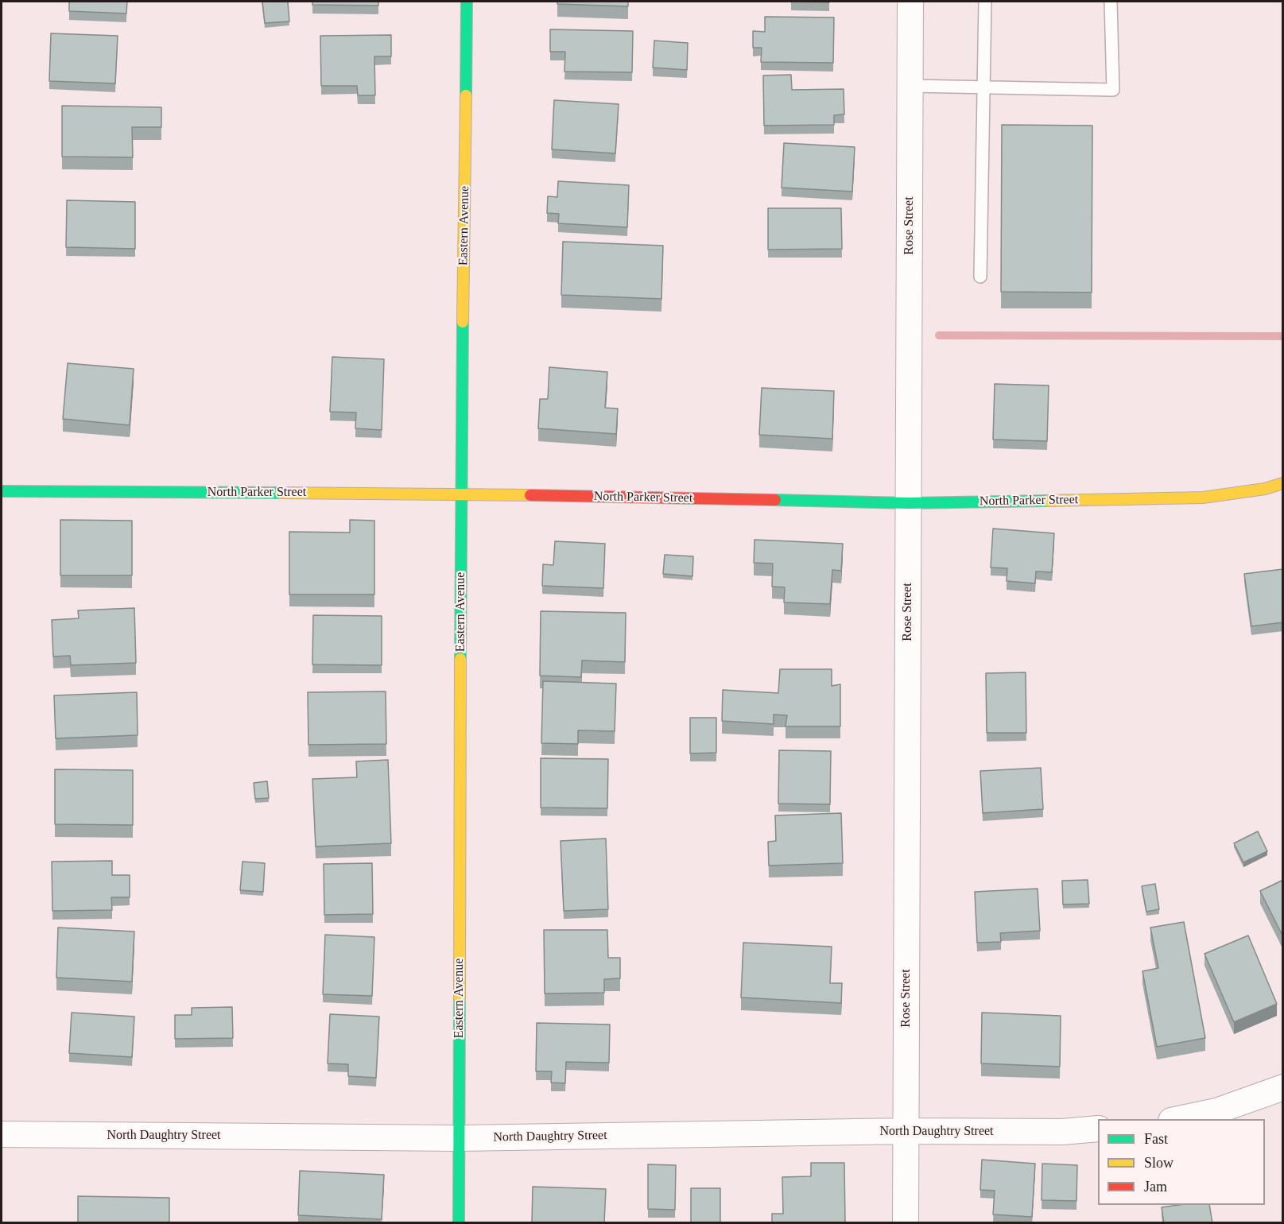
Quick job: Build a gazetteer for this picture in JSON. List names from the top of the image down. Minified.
{"streets":{"street":["Eastern Avenue","Rose Street","North Parker Street","North Daughtry Street"]},"crossings":[["Eastern Avenue","North Parker Street"],["Eastern Avenue","North Daughtry Street"],["Rose Street","North Parker Street"],["Rose Street","North Daughtry Street"]],"legend":["Fast","Slow","Jam"]}
